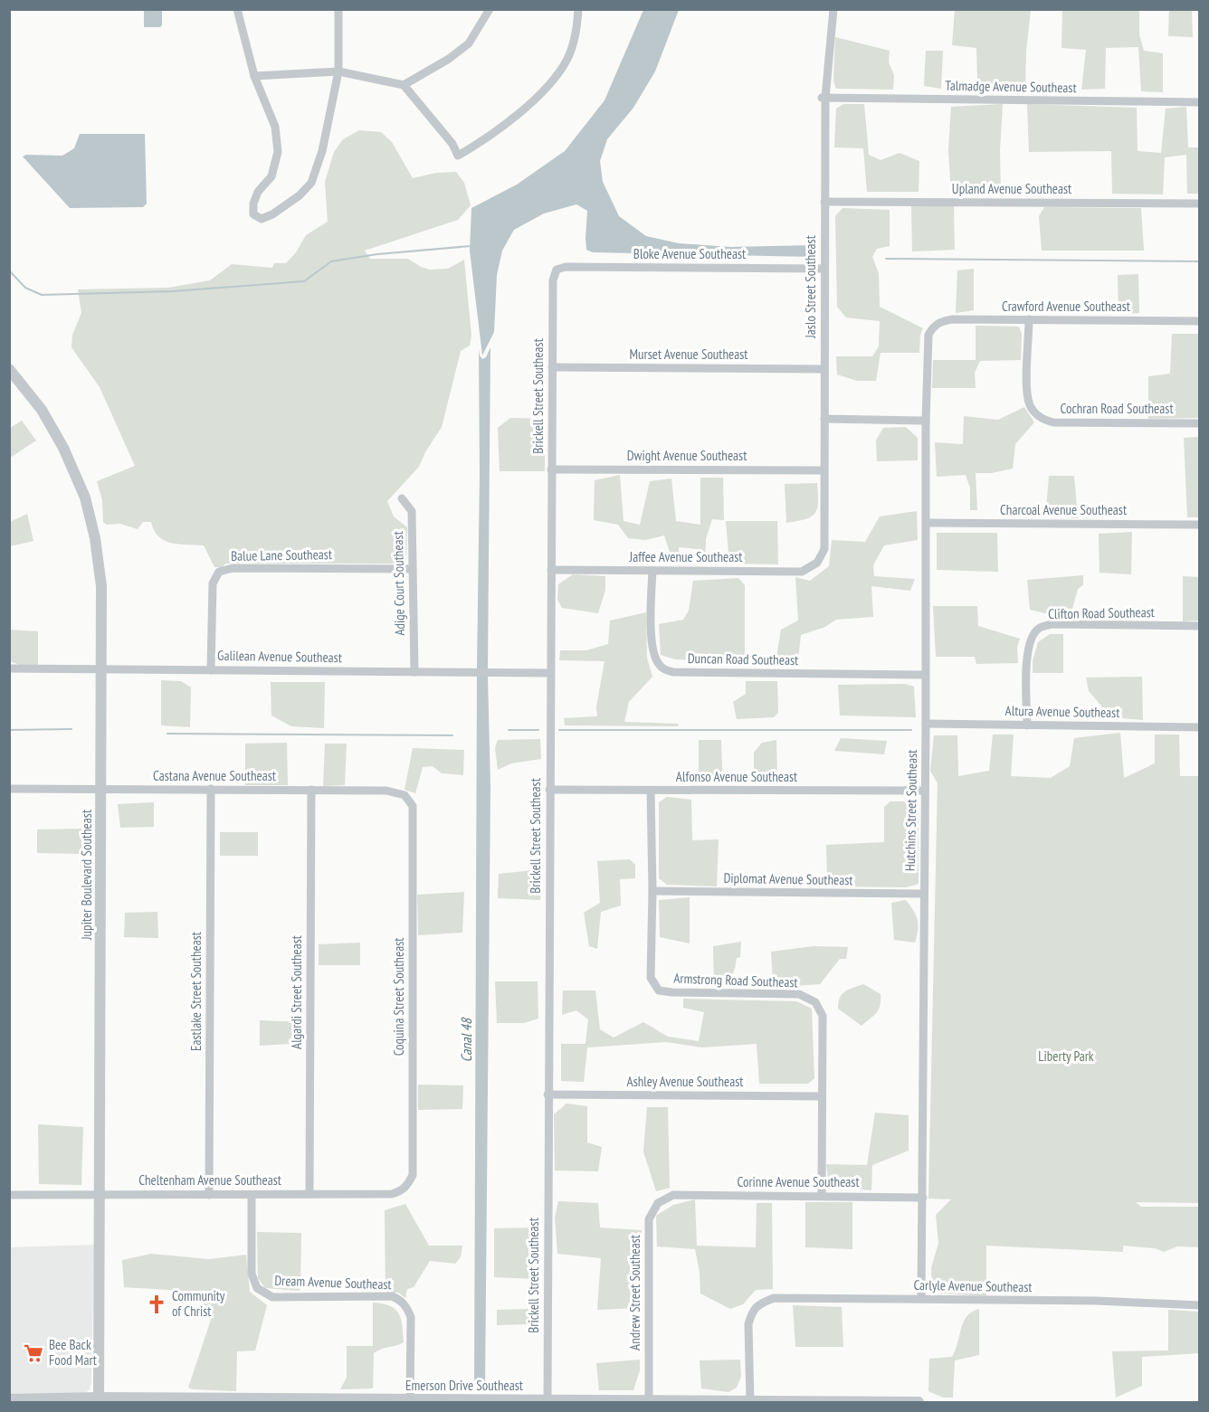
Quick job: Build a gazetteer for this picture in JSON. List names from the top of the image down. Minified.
{"streets":{"street":["Talmadge Avenue Southeast","Upland Avenue Southeast","Bloke Avenue Southeast","Jaslo Street Southeast","Crawford Avenue Southeast","Murset Avenue Southeast","Brickell Street Southeast","Cochran Road Southeast","Dwight Avenue Southeast","Charcoal Avenue Southeast","Balue Lane Southeast","Jaffee Avenue Southeast","Adige Court Southeast","Clifton Road Southeast","Galilean Avenue Southeast","Duncan Road Southeast","Altura Avenue Southeast","Castana Avenue Southeast","Alfonso Avenue Southeast","Hutchins Street Southeast","Jupiter Boulevard Southeast","Diplomat Avenue Southeast","Armstrong Road Southeast","Eastlake Street Southeast","Algardi Street Southeast","Coquina Street Southeast","Ashley Avenue Southeast","Cheltenham Avenue Southeast","Corinne Avenue Southeast","Dream Avenue Southeast","Carlyle Avenue Southeast","Andrew Street Southeast","Emerson Drive Southeast"]},"crossings":[["Talmadge Avenue Southeast","Jaslo Street Southeast"],["Upland Avenue Southeast","Jaslo Street Southeast"],["Bloke Avenue Southeast","Jaslo Street Southeast"],["Bloke Avenue Southeast","Brickell Street Southeast"],["Jaslo Street Southeast","Murset Avenue Southeast"],["Jaslo Street Southeast","Dwight Avenue Southeast"],["Jaslo Street Southeast","Jaffee Avenue Southeast"],["Crawford Avenue Southeast","Cochran Road Southeast"],["Crawford Avenue Southeast","Hutchins Street Southeast"],["Murset Avenue Southeast","Brickell Street Southeast"],["Brickell Street Southeast","Dwight Avenue Southeast"],["Brickell Street Southeast","Jaffee Avenue Southeast"],["Brickell Street Southeast","Galilean Avenue Southeast"],["Brickell Street Southeast","Alfonso Avenue Southeast"],["Brickell Street Southeast","Ashley Avenue Southeast"],["Brickell Street Southeast","Emerson Drive Southeast"],["Charcoal Avenue Southeast","Hutchins Street Southeast"],["Balue Lane Southeast","Adige Court Southeast"],["Balue Lane Southeast","Galilean Avenue Southeast"],["Jaffee Avenue Southeast","Duncan Road Southeast"],["Adige Court Southeast","Galilean Avenue Southeast"],["Clifton Road Southeast","Altura Avenue Southeast"],["Galilean Avenue Southeast","Jupiter Boulevard Southeast"],["Duncan Road Southeast","Hutchins Street Southeast"],["Altura Avenue Southeast","Hutchins Street Southeast"],["Castana Avenue Southeast","Jupiter Boulevard Southeast"],["Castana Avenue Southeast","Eastlake Street Southeast"],["Castana Avenue Southeast","Algardi Street Southeast"],["Castana Avenue Southeast","Coquina Street Southeast"],["Alfonso Avenue Southeast","Hutchins Street Southeast"],["Alfonso Avenue Southeast","Armstrong Road Southeast"],["Hutchins Street Southeast","Diplomat Avenue Southeast"],["Hutchins Street Southeast","Corinne Avenue Southeast"],["Hutchins Street Southeast","Carlyle Avenue Southeast"],["Jupiter Boulevard Southeast","Cheltenham Avenue Southeast"],["Jupiter Boulevard Southeast","Emerson Drive Southeast"],["Diplomat Avenue Southeast","Armstrong Road Southeast"],["Armstrong Road Southeast","Ashley Avenue Southeast"],["Armstrong Road Southeast","Corinne Avenue Southeast"],["Eastlake Street Southeast","Cheltenham Avenue Southeast"],["Algardi Street Southeast","Cheltenham Avenue Southeast"],["Coquina Street Southeast","Cheltenham Avenue Southeast"],["Cheltenham Avenue Southeast","Dream Avenue Southeast"],["Corinne Avenue Southeast","Andrew Street Southeast"],["Dream Avenue Southeast","Emerson Drive Southeast"],["Carlyle Avenue Southeast","Emerson Drive Southeast"],["Andrew Street Southeast","Emerson Drive Southeast"]],"water":["Canal 48"],"parks":["Liberty Park"],"places":{"church":["Community of Christ"],"supermarket":["Bee Back Food Mart"]}}
